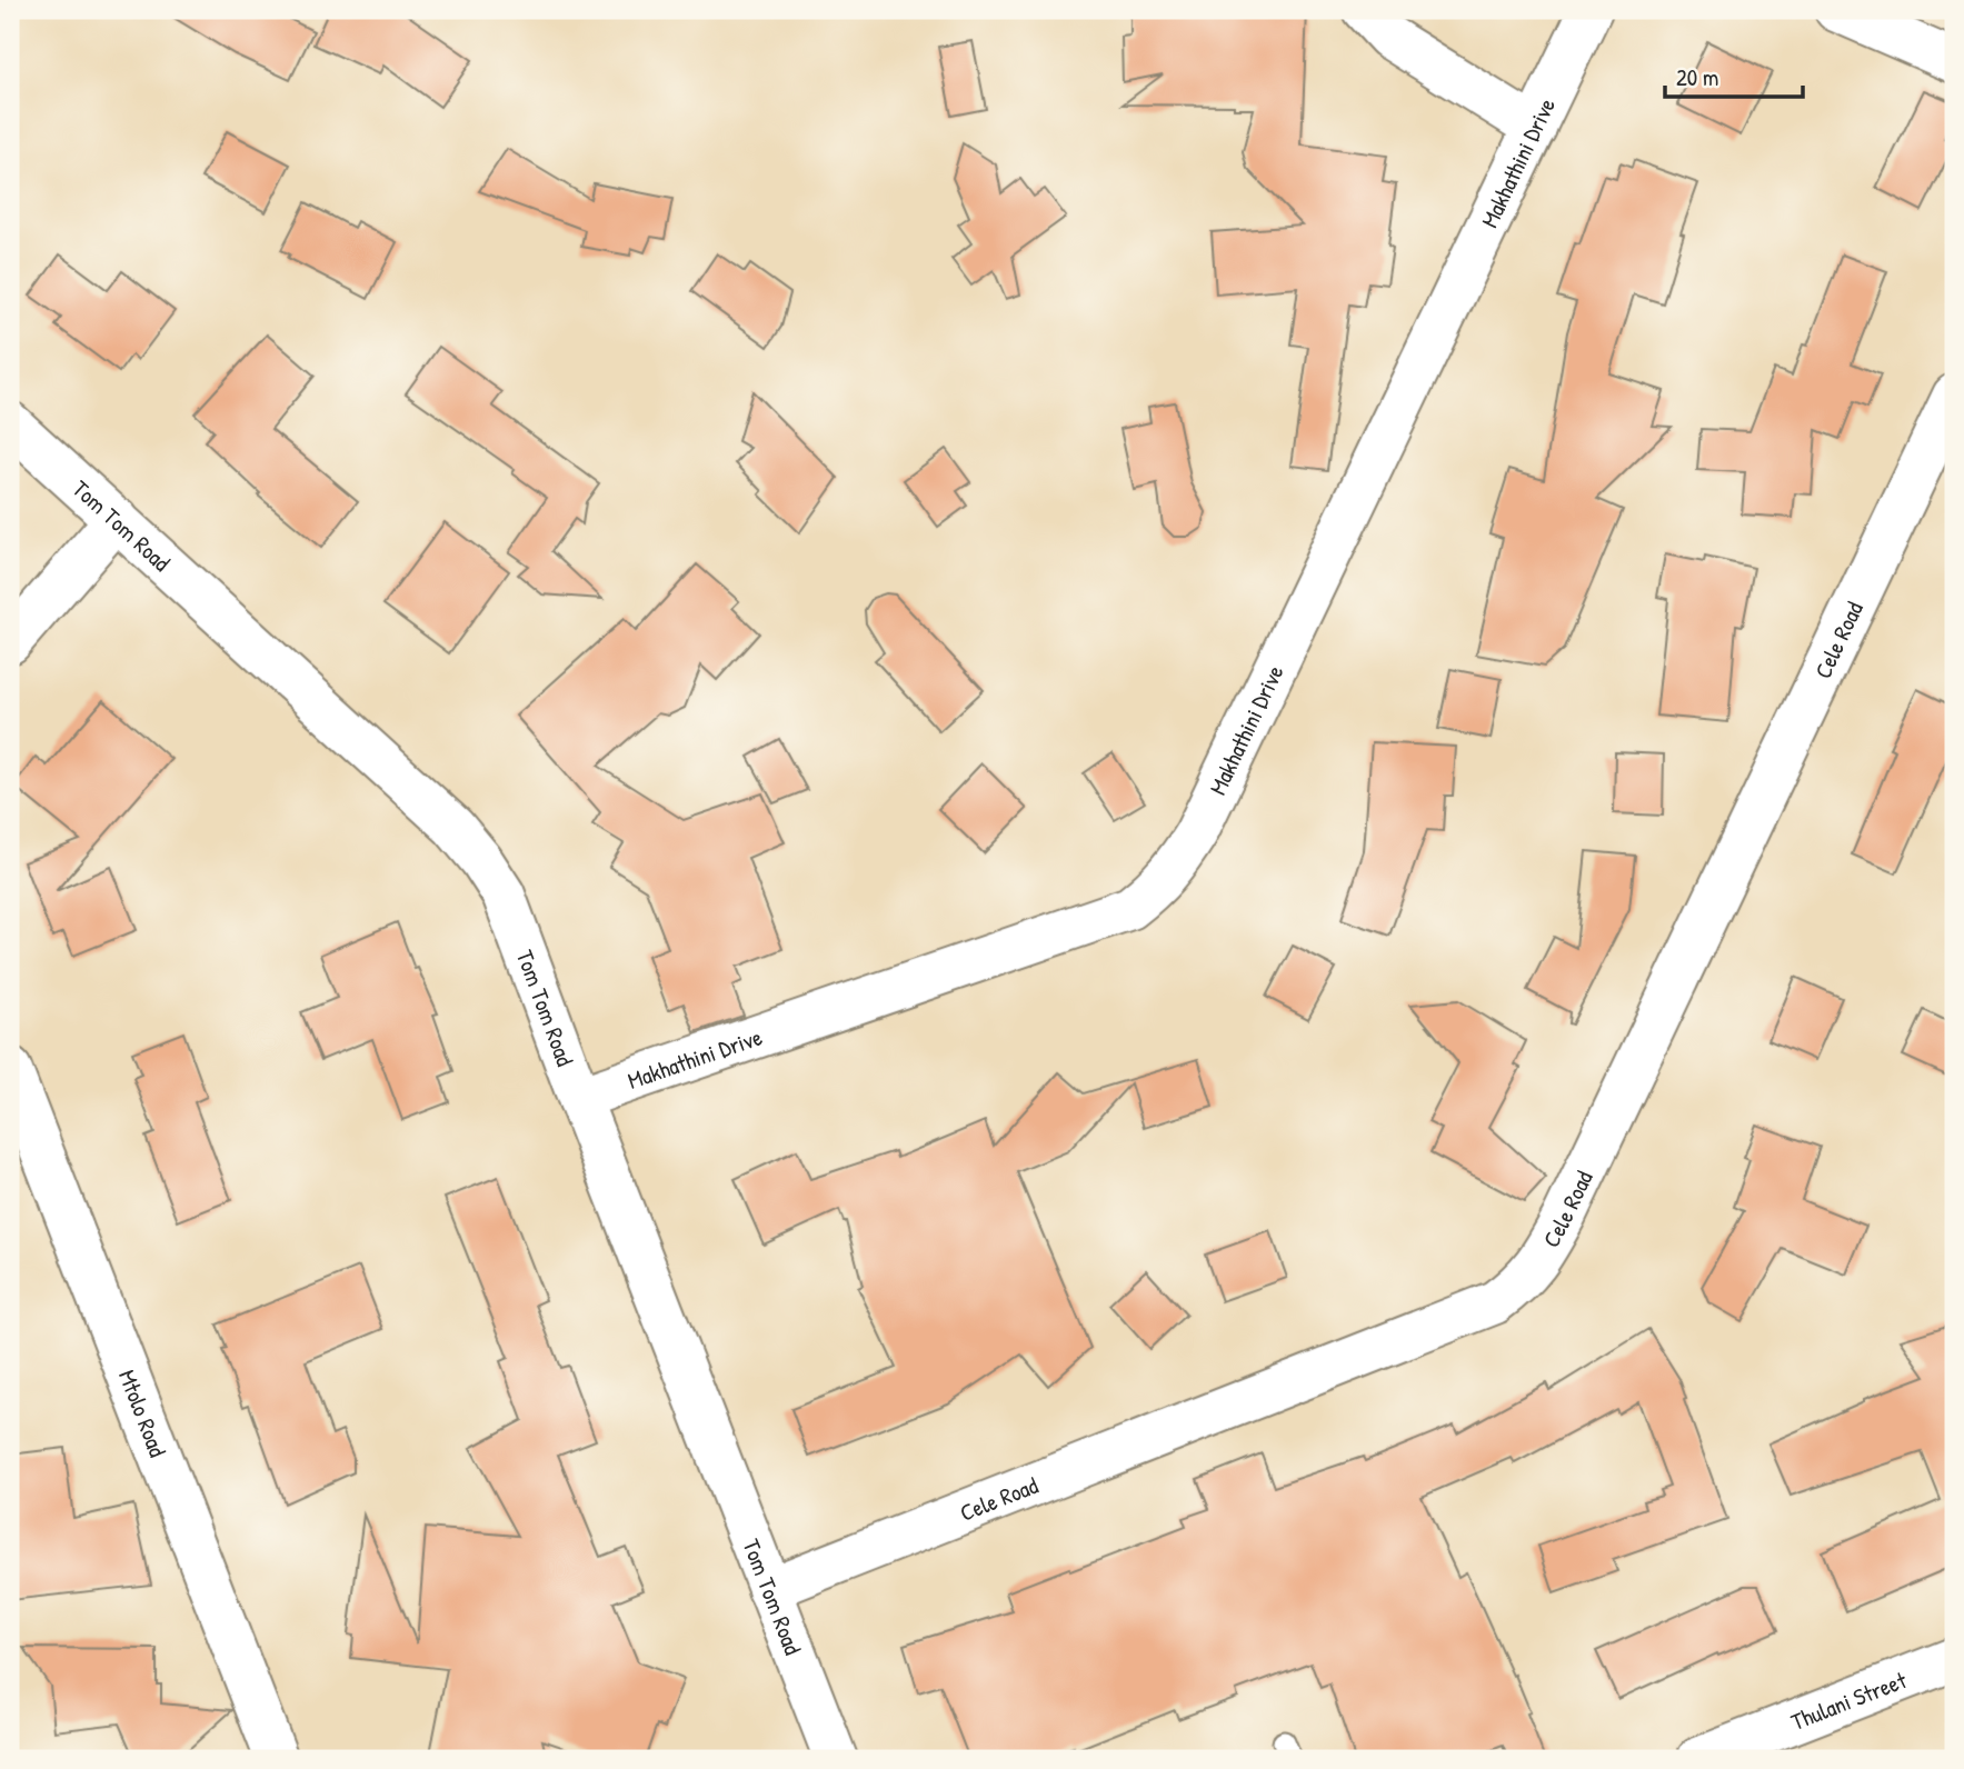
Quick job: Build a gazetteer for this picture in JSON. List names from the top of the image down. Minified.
{"streets":{"street":["Makhathini Drive","Tom Tom Road","Cele Road","Mtolo Road","Thulani Street"]},"crossings":[["Makhathini Drive","Tom Tom Road"],["Tom Tom Road","Cele Road"]],"scale_bar":"20 m"}
